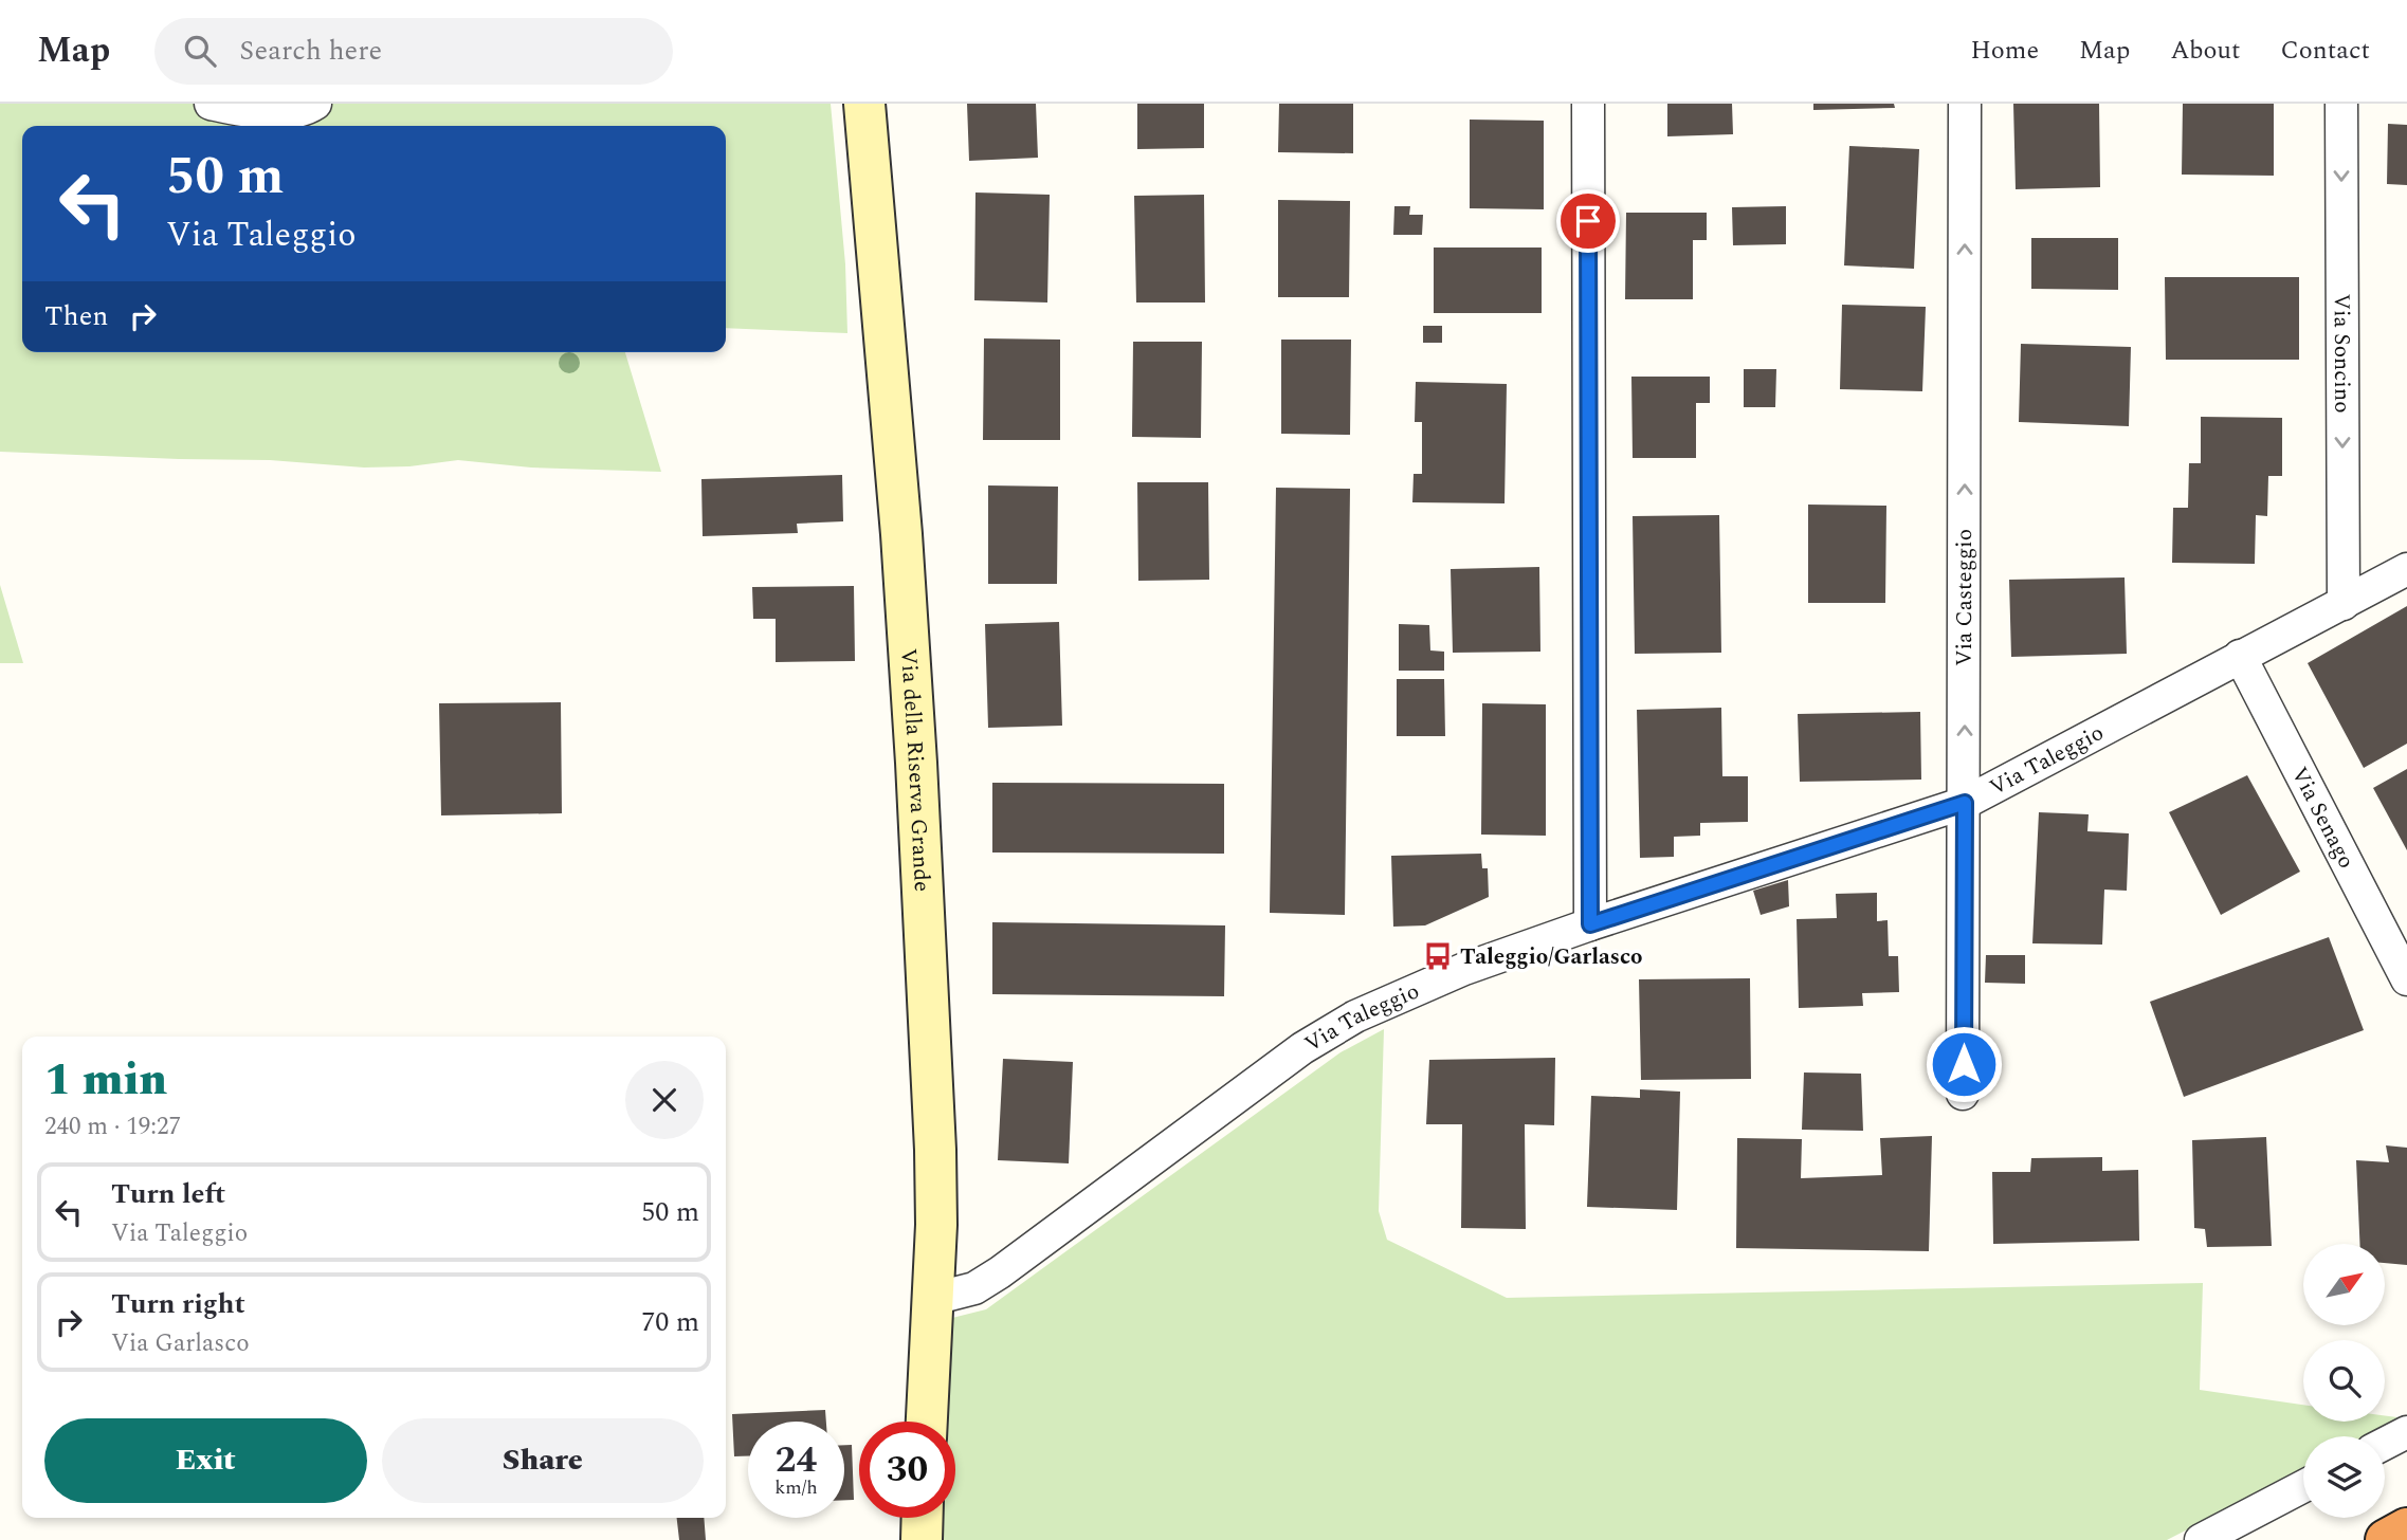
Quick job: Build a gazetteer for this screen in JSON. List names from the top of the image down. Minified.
{"streets":{"street":["Via Soncino","Via Casteggio","Via Taleggio","Via della Riserva Grande","Via Senago"]},"crossings":[["Via Soncino","Via Taleggio"],["Via Casteggio","Via Taleggio"],["Via Taleggio","Via della Riserva Grande"],["Via Taleggio","Via Senago"]],"one_way":["Via Soncino","Via Casteggio"],"places":{"bus stop":["Taleggio/Garlasco"]},"north":"top right","page":{"header":"Map","search":"Search here","nav":["Home","Map","About","Contact"],"turn":["50 m","Via Taleggio"],"then":"Then","heading":["1 min","240 m · 19:27"],"list":[{"name":"Turn left","note":"Via Taleggio","value":"50 m"},{"name":"Turn right","note":"Via Garlasco","value":"70 m"}],"buttons":["Exit","Share"],"speed":"24 km/h","limit":"30"}}
